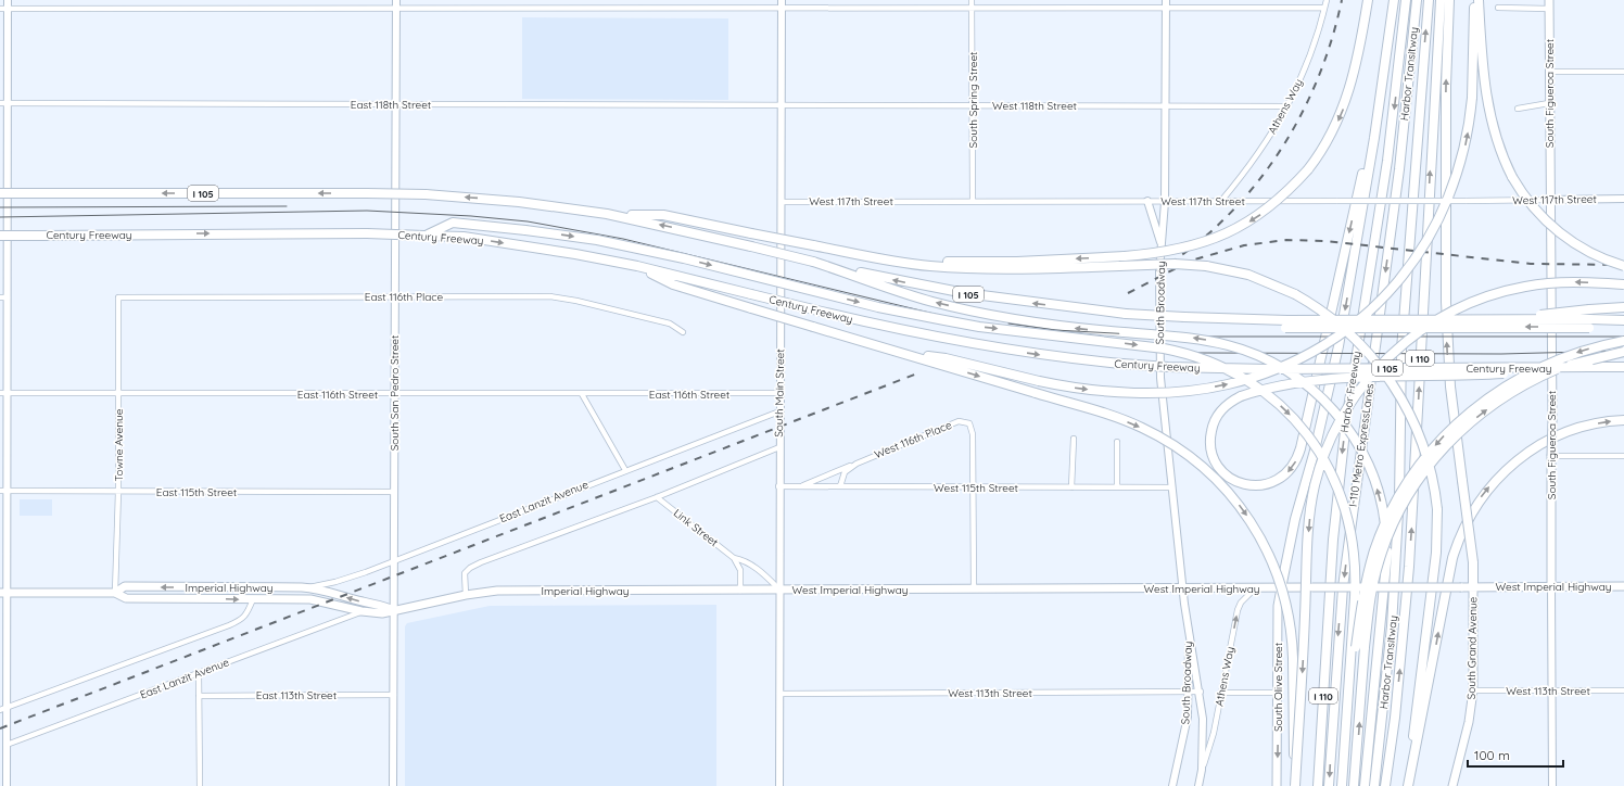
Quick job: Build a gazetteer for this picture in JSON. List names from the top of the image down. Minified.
{"streets":{"highway":["Harbor Transitway","I 105","Century Freeway","I 110","Harbor Freeway","I-110 Metro ExpressLanes"],"main road":["South Figueroa Street","West 117th Street","South Broadway","South San Pedro Street","South Main Street","West Imperial Highway","Imperial Highway","South Grand Avenue","South Olive Street"],"street":["South Spring Street","East 118th Street","West 118th Street","Athens Way","East 116th Place","East 116th Street","West 116th Place","Towne Avenue","West 115th Street","East 115th Street","East Lanzit Avenue","Link Street","West 113th Street","East 113th Street"]},"crossings":[["Harbor Transitway","I-110 Metro ExpressLanes"],["South Figueroa Street","West 117th Street"],["South Figueroa Street","West Imperial Highway"],["South Figueroa Street","West 113th Street"],["South Spring Street","West 118th Street"],["South Spring Street","West 117th Street"],["East 118th Street","West 118th Street"],["East 118th Street","South San Pedro Street"],["East 118th Street","South Main Street"],["West 118th Street","Athens Way"],["West 118th Street","South Broadway"],["West 118th Street","South Main Street"],["Athens Way","West 117th Street"],["Athens Way","South Broadway"],["Athens Way","West Imperial Highway"],["West 117th Street","South Broadway"],["West 117th Street","South Main Street"],["East 116th Place","South San Pedro Street"],["East 116th Place","Towne Avenue"],["South Broadway","West 115th Street"],["South Broadway","West Imperial Highway"],["South Broadway","West 113th Street"],["South San Pedro Street","East 116th Street"],["South San Pedro Street","East 115th Street"],["South San Pedro Street","East Lanzit Avenue"],["South San Pedro Street","Imperial Highway"],["South San Pedro Street","East 113th Street"],["South Main Street","East 116th Street"],["South Main Street","West 115th Street"],["South Main Street","East Lanzit Avenue"],["South Main Street","Link Street"],["South Main Street","West Imperial Highway"],["South Main Street","Imperial Highway"],["South Main Street","West 113th Street"],["East 116th Street","Towne Avenue"],["West 116th Place","West 115th Street"],["Towne Avenue","East 115th Street"],["Towne Avenue","Imperial Highway"],["East Lanzit Avenue","Imperial Highway"],["Link Street","West Imperial Highway"],["Link Street","Imperial Highway"],["West Imperial Highway","Imperial Highway"],["West Imperial Highway","South Grand Avenue"],["West Imperial Highway","South Olive Street"],["South Grand Avenue","West 113th Street"]],"one_way":["South Olive Street"],"scale_bar":"100 m"}
